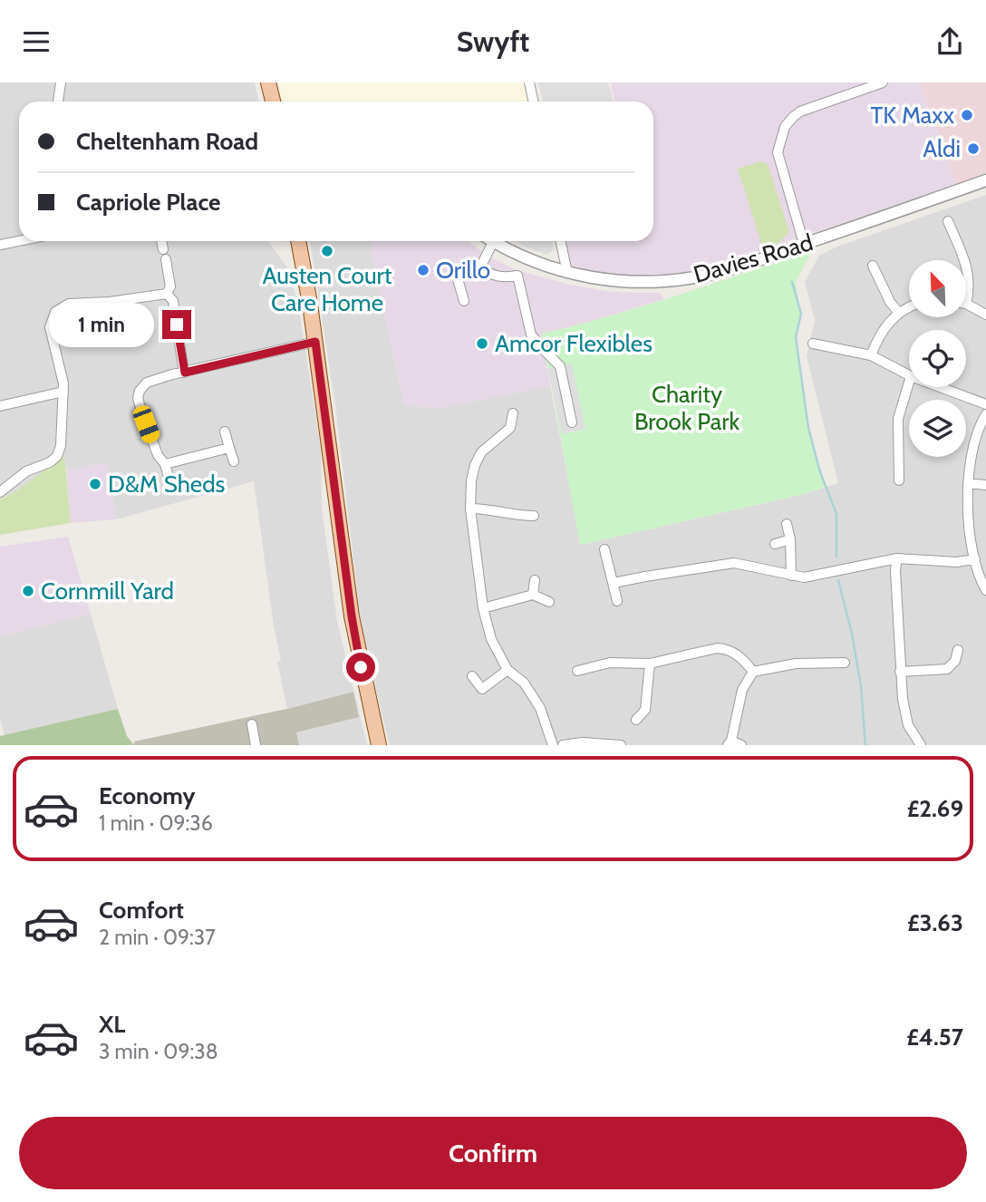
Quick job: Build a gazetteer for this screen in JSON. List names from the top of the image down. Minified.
{"streets":{"street":["Davies Road"]},"parks":["Charity Brook Park"],"places":["TK Maxx","Aldi","Austen Court Care Home","Orillo","Amcor Flexibles","D&M Sheds","Cornmill Yard"],"north":"top left","page":{"header":"Swyft","banner":["Cheltenham Road","Capriole Place"],"bubble":"1 min","list":[{"name":"Economy","note":"1 min · 09:36","value":"£2.69"},{"name":"Comfort","note":"2 min · 09:37","value":"£3.63"},{"name":"XL","note":"3 min · 09:38","value":"£4.57"}],"buttons":"Confirm"}}
